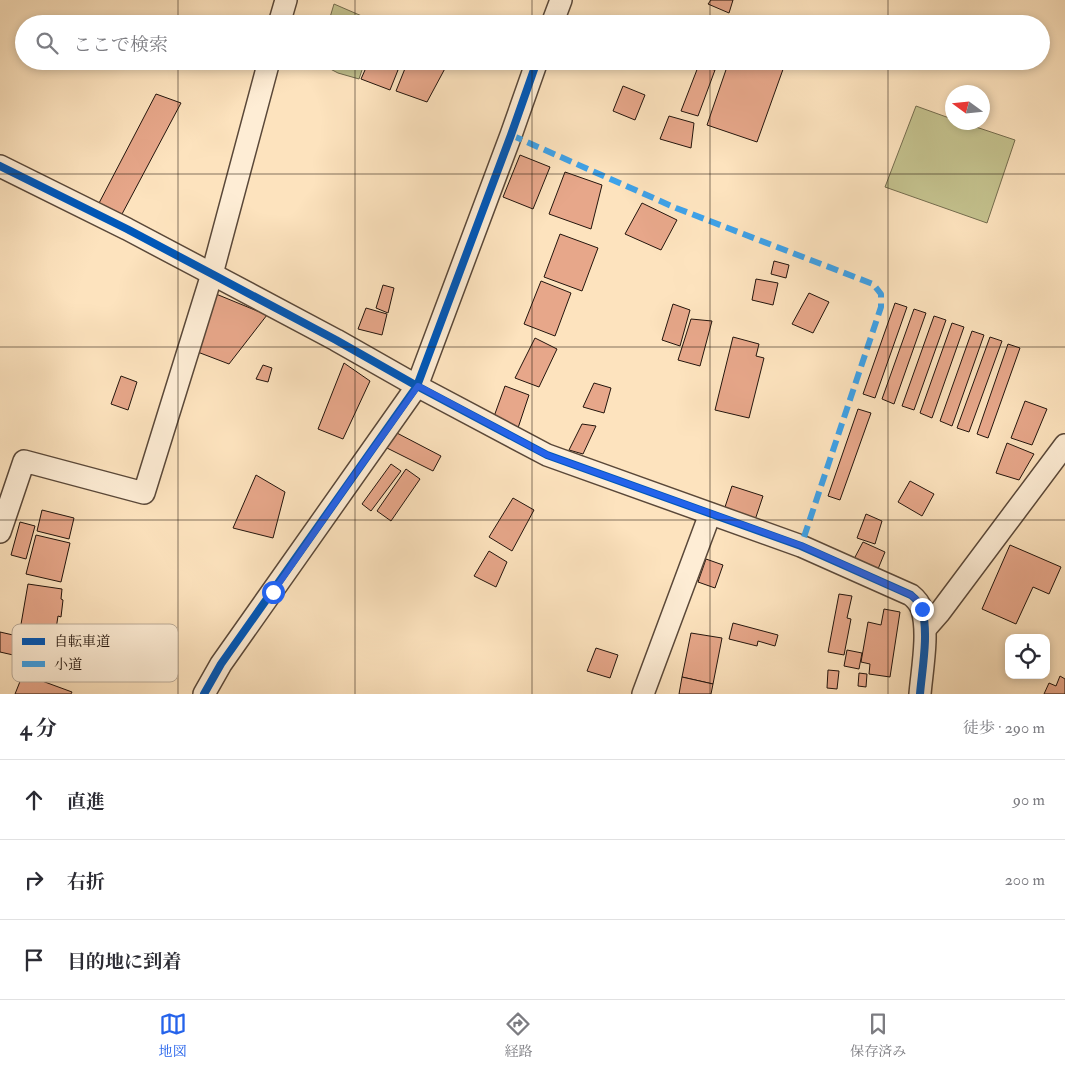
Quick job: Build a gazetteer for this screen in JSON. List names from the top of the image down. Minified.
{"legend":["自転車道","小道"],"north":"left","page":{"search":"ここで検索","heading":["4 分","徒歩 · 290 m"],"list":[["直進","90 m"],["右折","200 m"],"目的地に到着"],"nav":["地図","経路","保存済み"]}}
